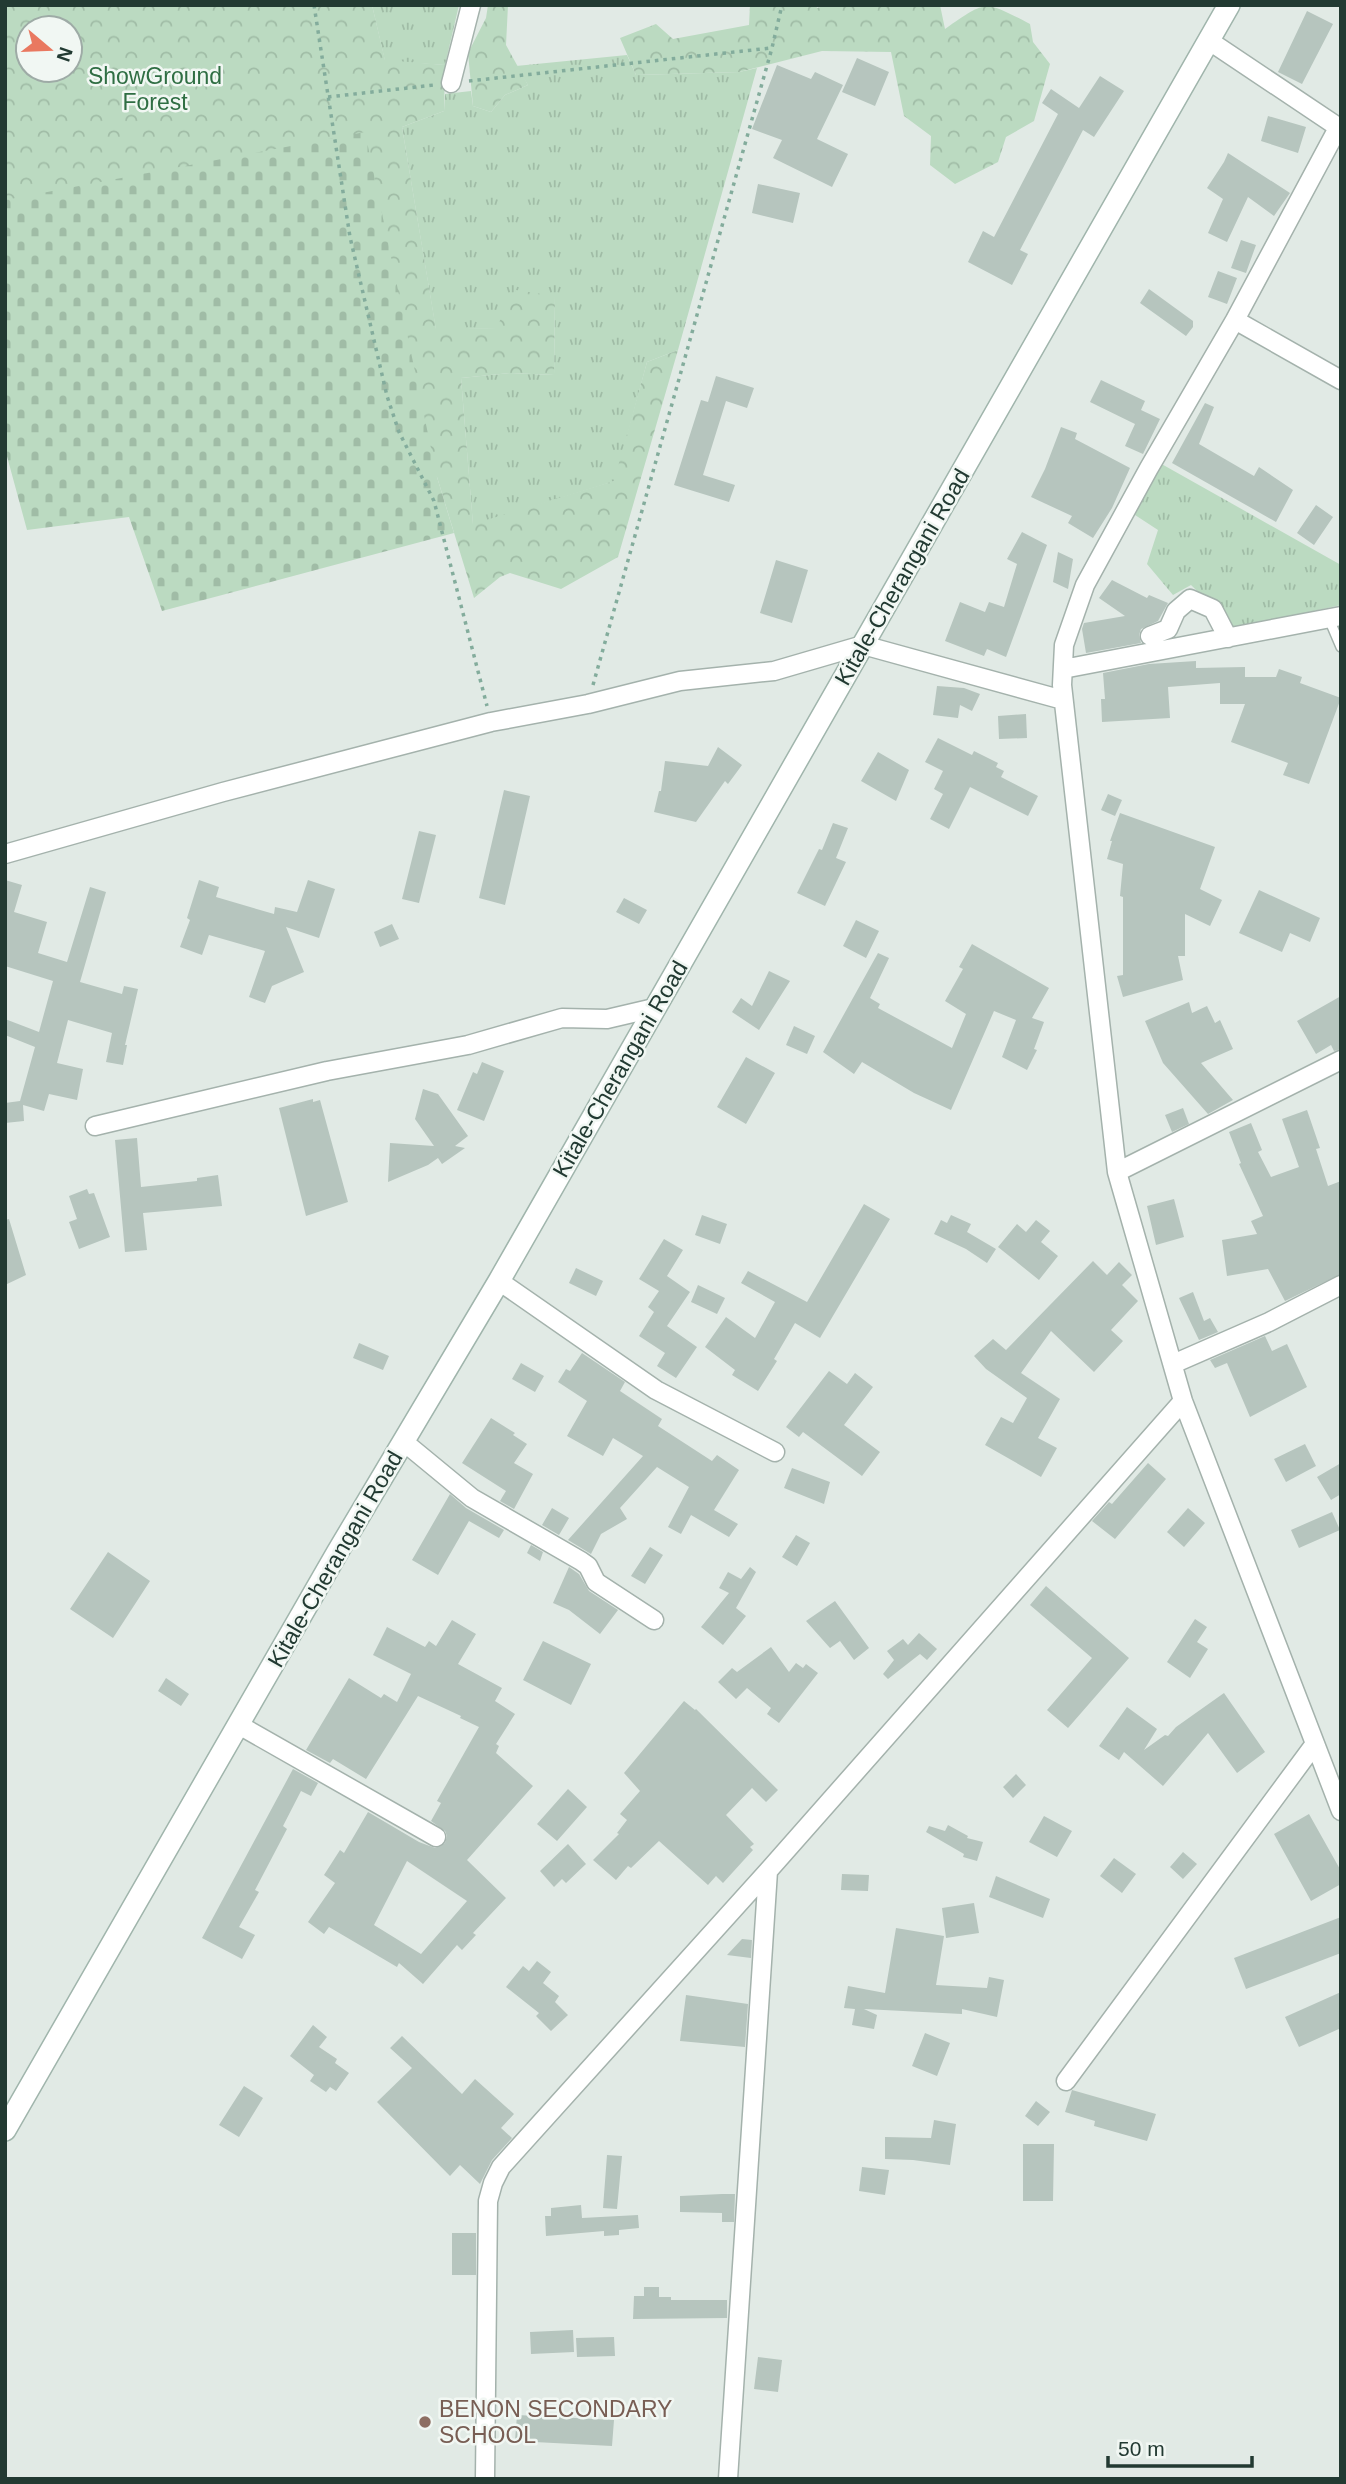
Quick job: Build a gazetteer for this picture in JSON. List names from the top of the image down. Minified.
{"streets":{"main road":["Kitale-Cherangani Road"]},"parks":["ShowGround Forest"],"places":["BENON SECONDARY SCHOOL"],"scale_bar":"50 m","north":"right"}
